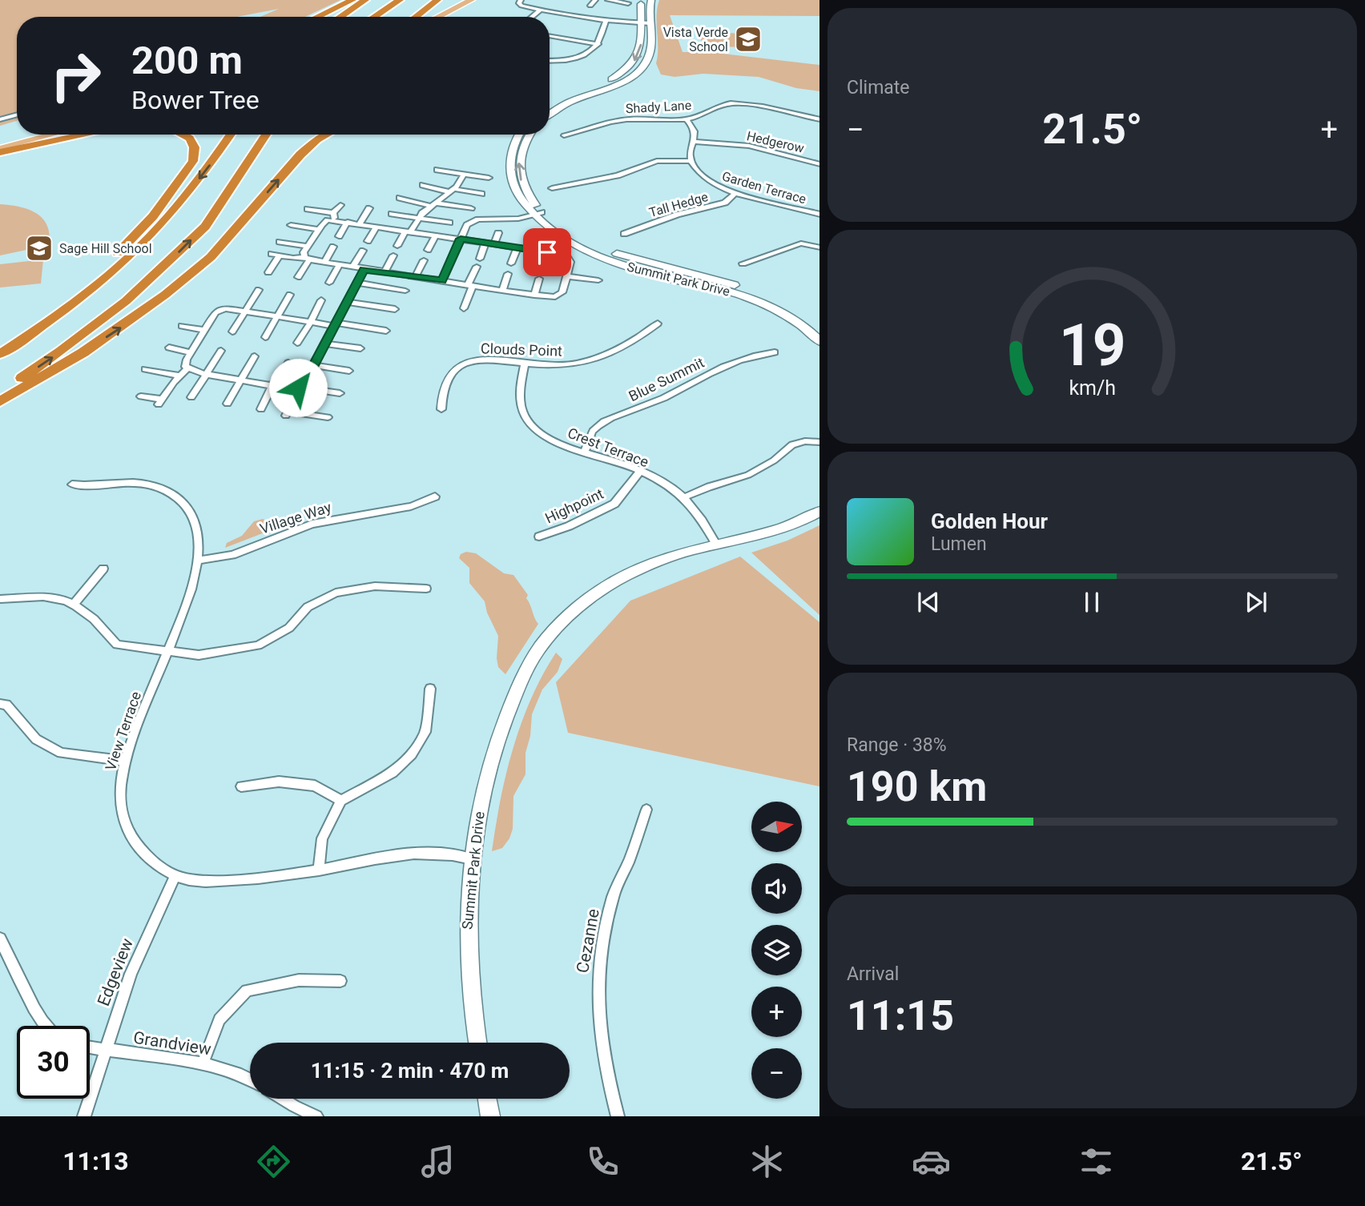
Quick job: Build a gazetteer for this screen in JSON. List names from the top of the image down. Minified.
{"streets":{"street":["Shady Lane","Hedgerow","Garden Terrace","Tall Hedge","Summit Park Drive","Clouds Point","Blue Summit","Crest Terrace","Highpoint","Village Way","View Terrace","Cezanne","Edgeview","Grandview"]},"crossings":[["Garden Terrace","Tall Hedge"],["Summit Park Drive","Crest Terrace"],["Summit Park Drive","View Terrace"],["Clouds Point","Crest Terrace"],["Blue Summit","Crest Terrace"],["Crest Terrace","Highpoint"],["Village Way","View Terrace"],["View Terrace","Edgeview"],["Edgeview","Grandview"]],"places":{"school or university":["Vista Verde School","Sage Hill School"]},"north":"right","page":{"tile":["Climate",["Range · 38%","190 km"],["Arrival","11:15"]],"turn":["200 m","Bower Tree"],"heat":["−","21.5°","+"],"song":["Golden Hour","Lumen"],"map_buttons":["+","−"],"limit":"30","trip":"11:15 · 2 min · 470 m","tabs":["11:13","21.5°"],"gauge":["19","km/h"]}}
